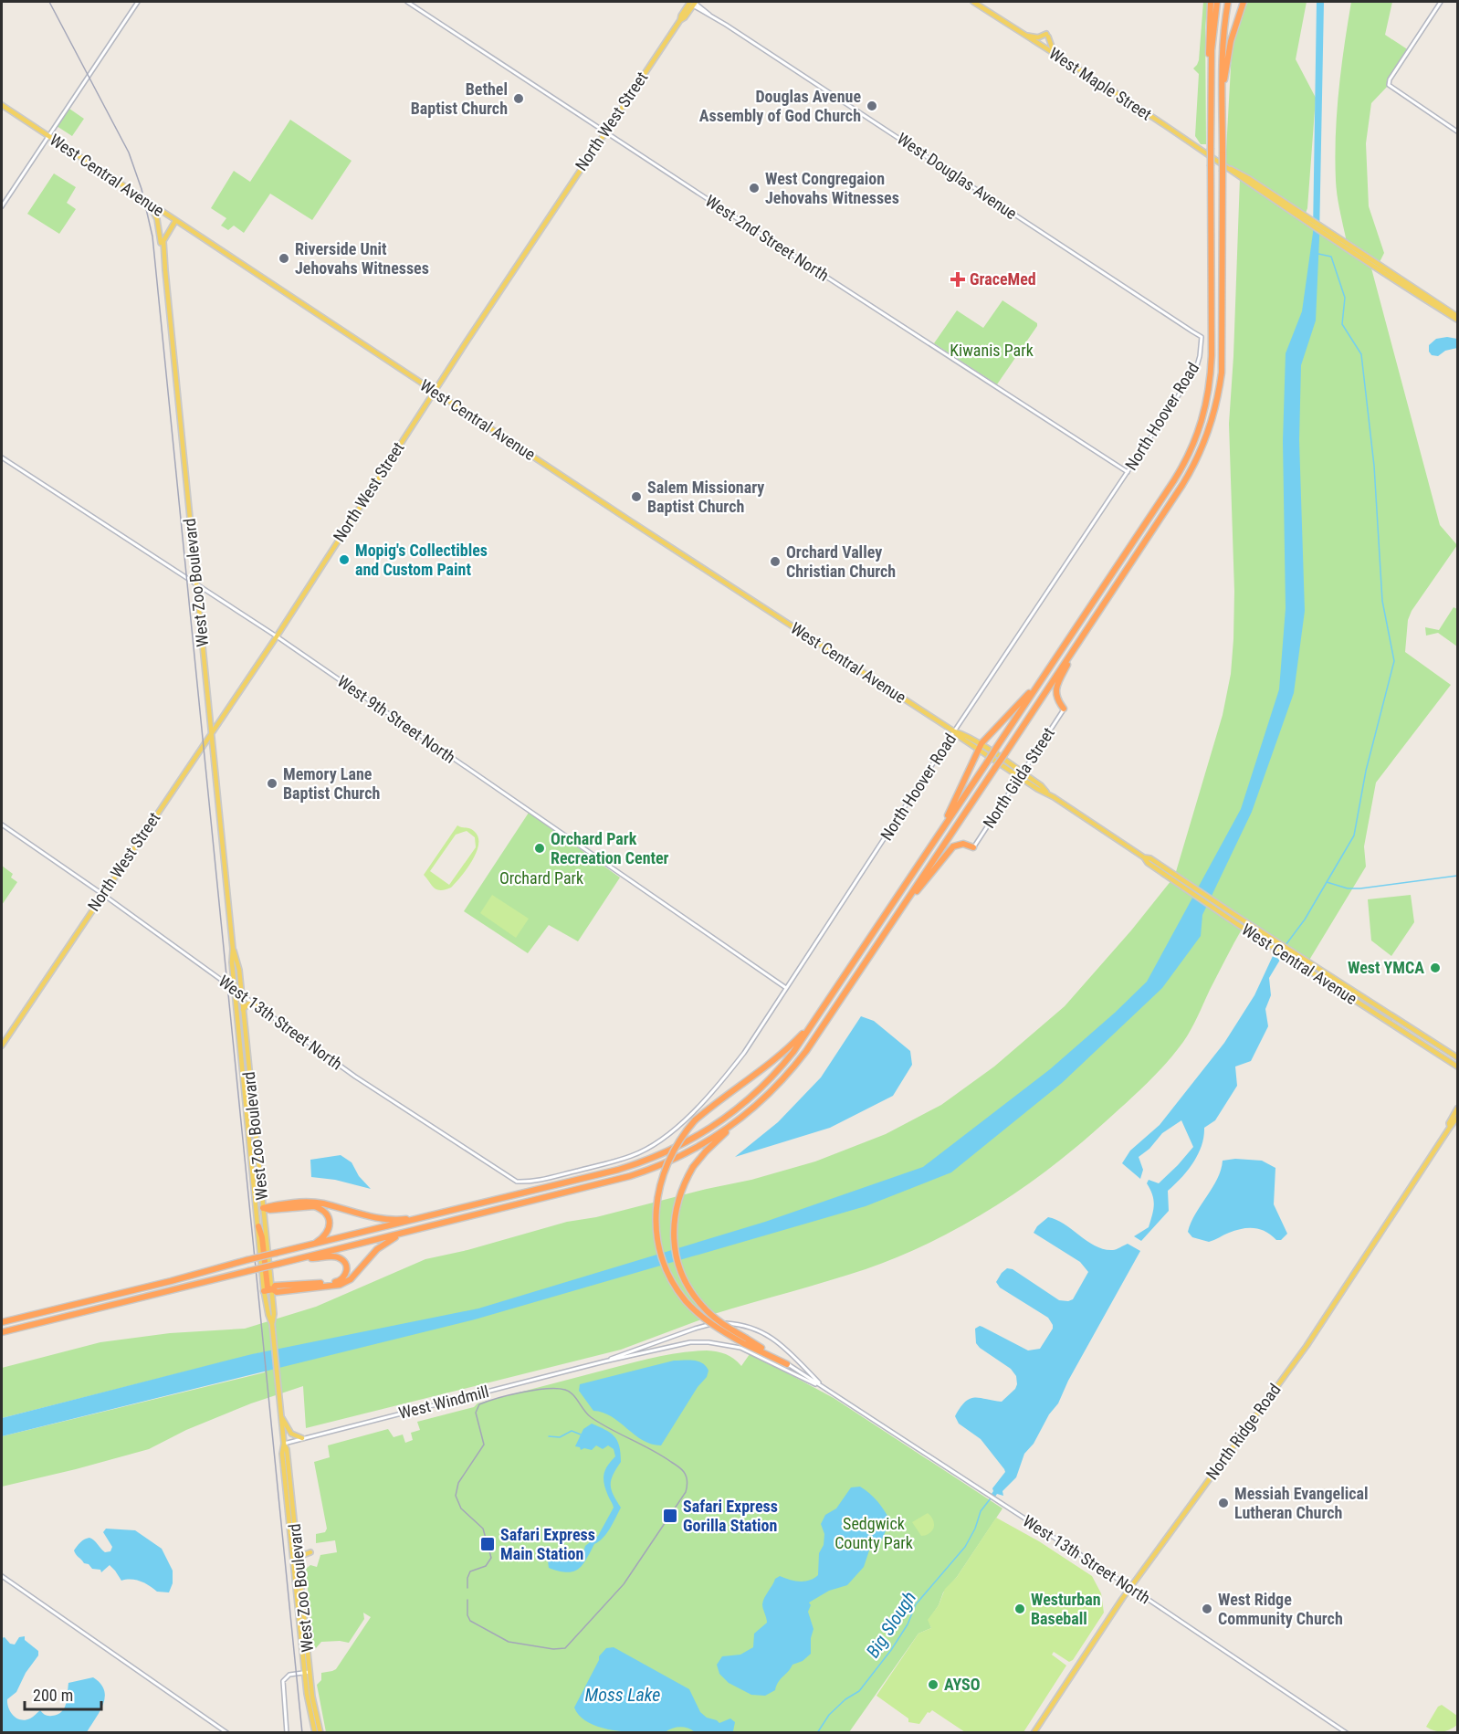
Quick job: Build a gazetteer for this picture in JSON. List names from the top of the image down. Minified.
{"streets":{"main road":["West Maple Street","North West Street","West Central Avenue","West Zoo Boulevard","North Ridge Road"],"street":["West Douglas Avenue","West 2nd Street North","North Hoover Road","West 9th Street North","North Gilda Street","West 13th Street North","West Windmill"]},"crossings":[["North West Street","West Central Avenue"],["North West Street","West Douglas Avenue"],["North West Street","West 2nd Street North"],["North West Street","West Zoo Boulevard"],["North West Street","West 9th Street North"],["North West Street","West 13th Street North"],["West Central Avenue","North Hoover Road"],["West Central Avenue","West Zoo Boulevard"],["West Central Avenue","North Gilda Street"],["West Douglas Avenue","North Hoover Road"],["West 2nd Street North","North Hoover Road"],["North Hoover Road","West 9th Street North"],["North Hoover Road","West 13th Street North"],["West Zoo Boulevard","West 9th Street North"],["West Zoo Boulevard","West 13th Street North"],["West Zoo Boulevard","West Windmill"],["West 13th Street North","West Windmill"],["West 13th Street North","North Ridge Road"]],"water":["Big Slough","Moss Lake"],"parks":["Kiwanis Park","Orchard Park","Sedgwick County Park"],"places":{"other":["Bethel Baptist Church","Douglas Avenue Assembly of God Church","West Congregaion Jehovahs Witnesses","Riverside Unit Jehovahs Witnesses","Salem Missionary Baptist Church","Mopig's Collectibles and Custom Paint","Orchard Valley Christian Church","Memory Lane Baptist Church","Orchard Park Recreation Center","West YMCA","Messiah Evangelical Lutheran Church","Westurban Baseball","West Ridge Community Church","AYSO"],"health":["GraceMed"],"transit":["Safari Express Gorilla Station","Safari Express Main Station"]},"scale_bar":"200 m"}
